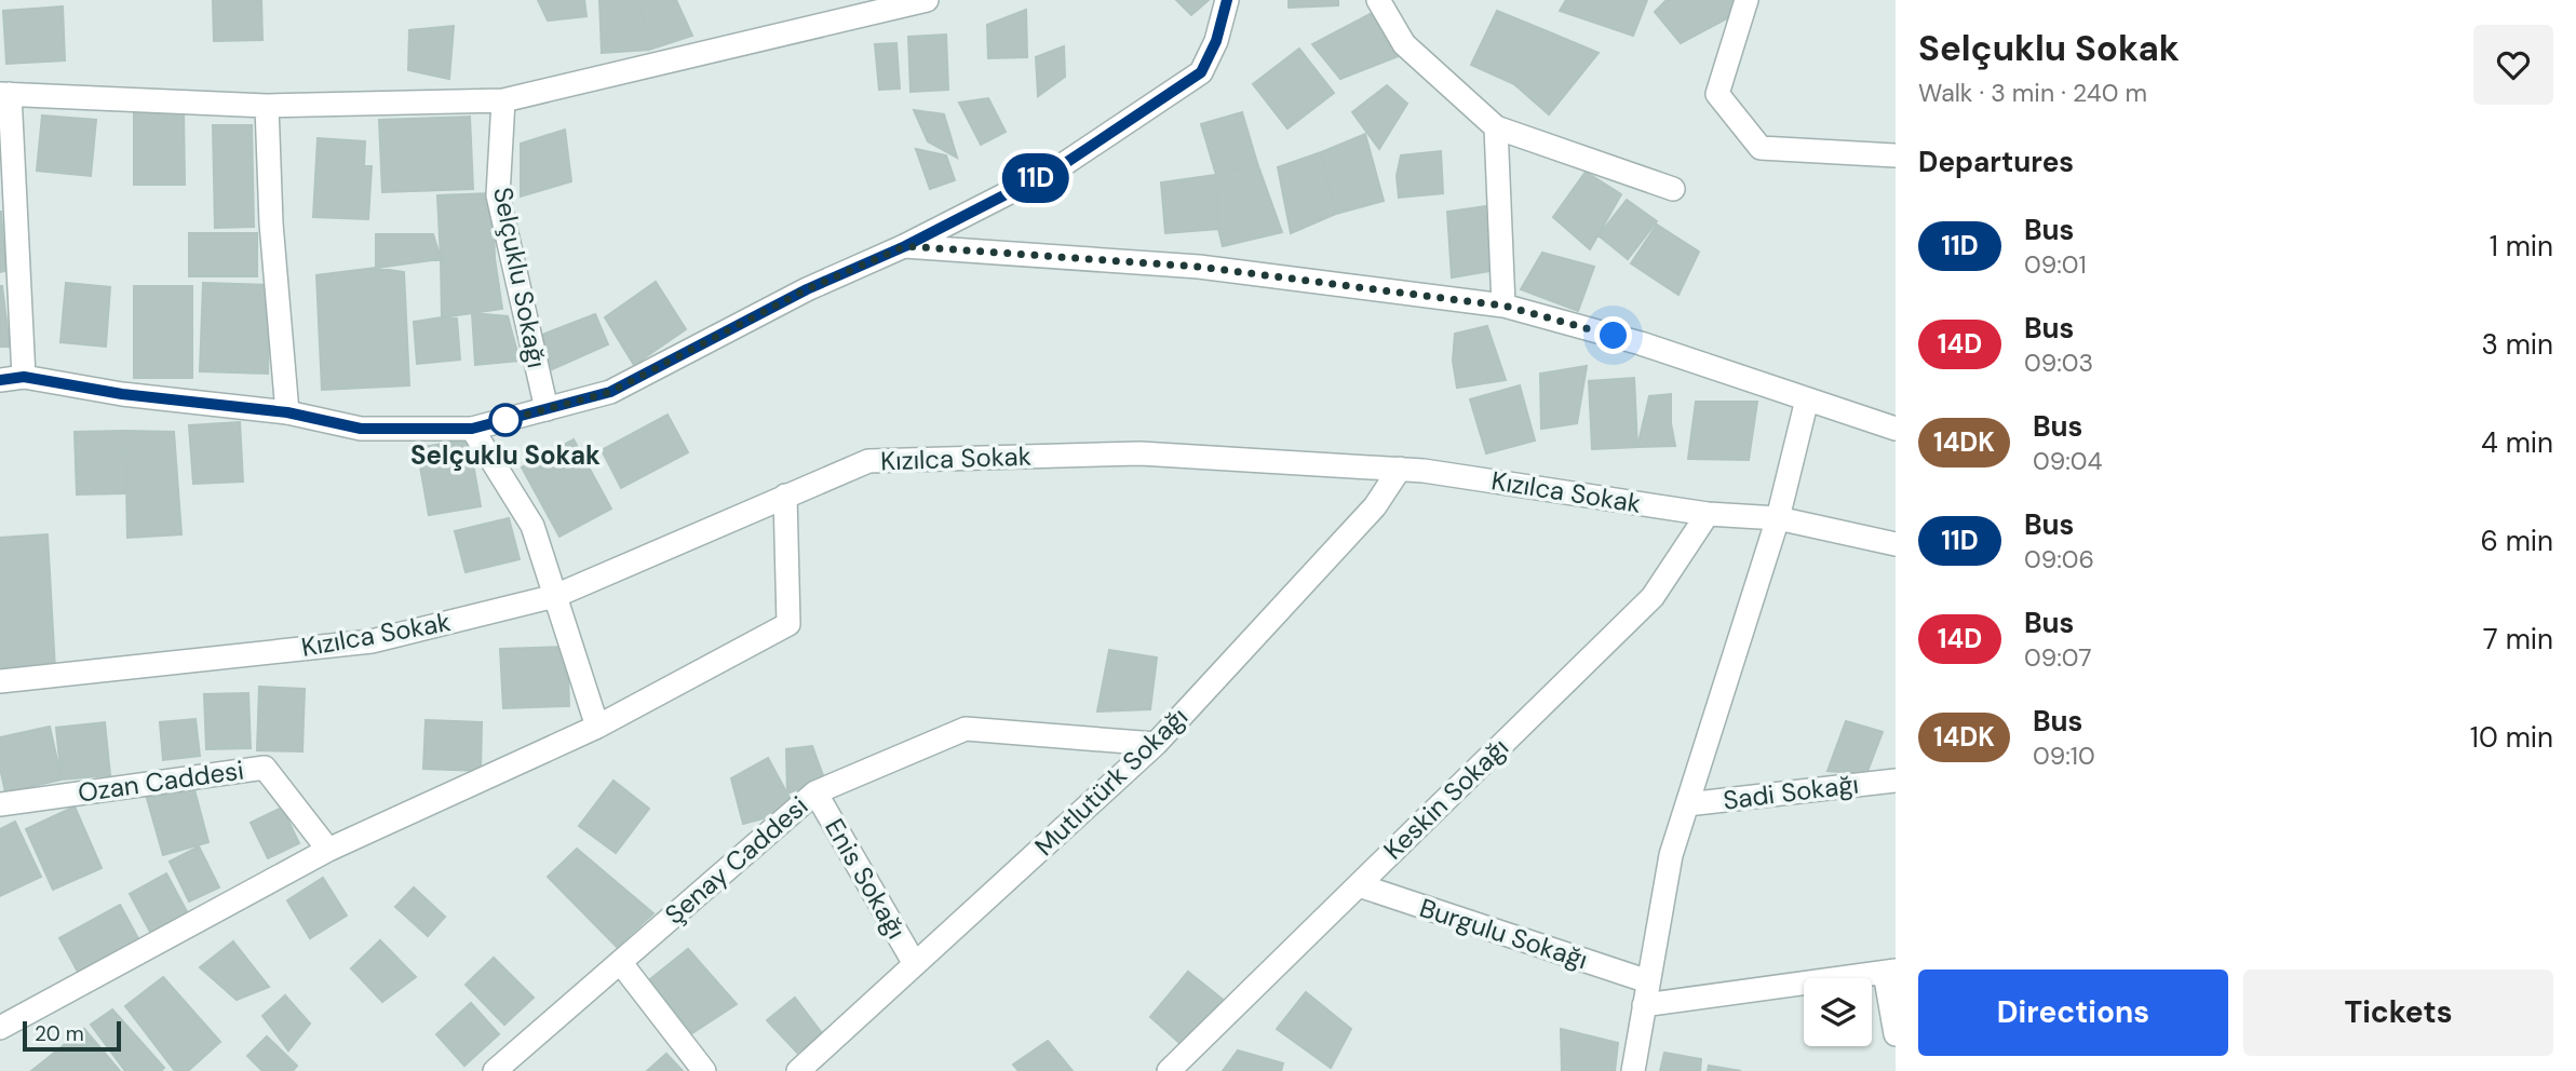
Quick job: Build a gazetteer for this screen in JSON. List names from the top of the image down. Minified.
{"streets":{"street":["Selçuklu Sokağı","Kızılca Sokak","Ozan Caddesi","Mutlutürk Sokağı","Sadi Sokağı","Keskin Sokağı","Şenay Caddesi","Enis Sokağı","Burgulu Sokağı"]},"crossings":[["Kızılca Sokak","Mutlutürk Sokağı"],["Kızılca Sokak","Keskin Sokağı"],["Mutlutürk Sokağı","Şenay Caddesi"],["Mutlutürk Sokağı","Enis Sokağı"],["Keskin Sokağı","Burgulu Sokağı"],["Şenay Caddesi","Enis Sokağı"]],"places":["Selçuklu Sokak"],"lines":["bus line 11D"],"scale_bar":"20 m","page":{"on_map":"11D","heading":[["Selçuklu Sokak","Walk · 3 min · 240 m"],"Departures"],"list":[{"mark":"11D","name":"Bus","note":"09:01","value":"1 min"},{"mark":"14D","name":"Bus","note":"09:03","value":"3 min"},{"mark":"14DK","name":"Bus","note":"09:04","value":"4 min"},{"mark":"11D","name":"Bus","note":"09:06","value":"6 min"},{"mark":"14D","name":"Bus","note":"09:07","value":"7 min"},{"mark":"14DK","name":"Bus","note":"09:10","value":"10 min"}],"buttons":["Directions","Tickets"],"scale":"20 m"}}
